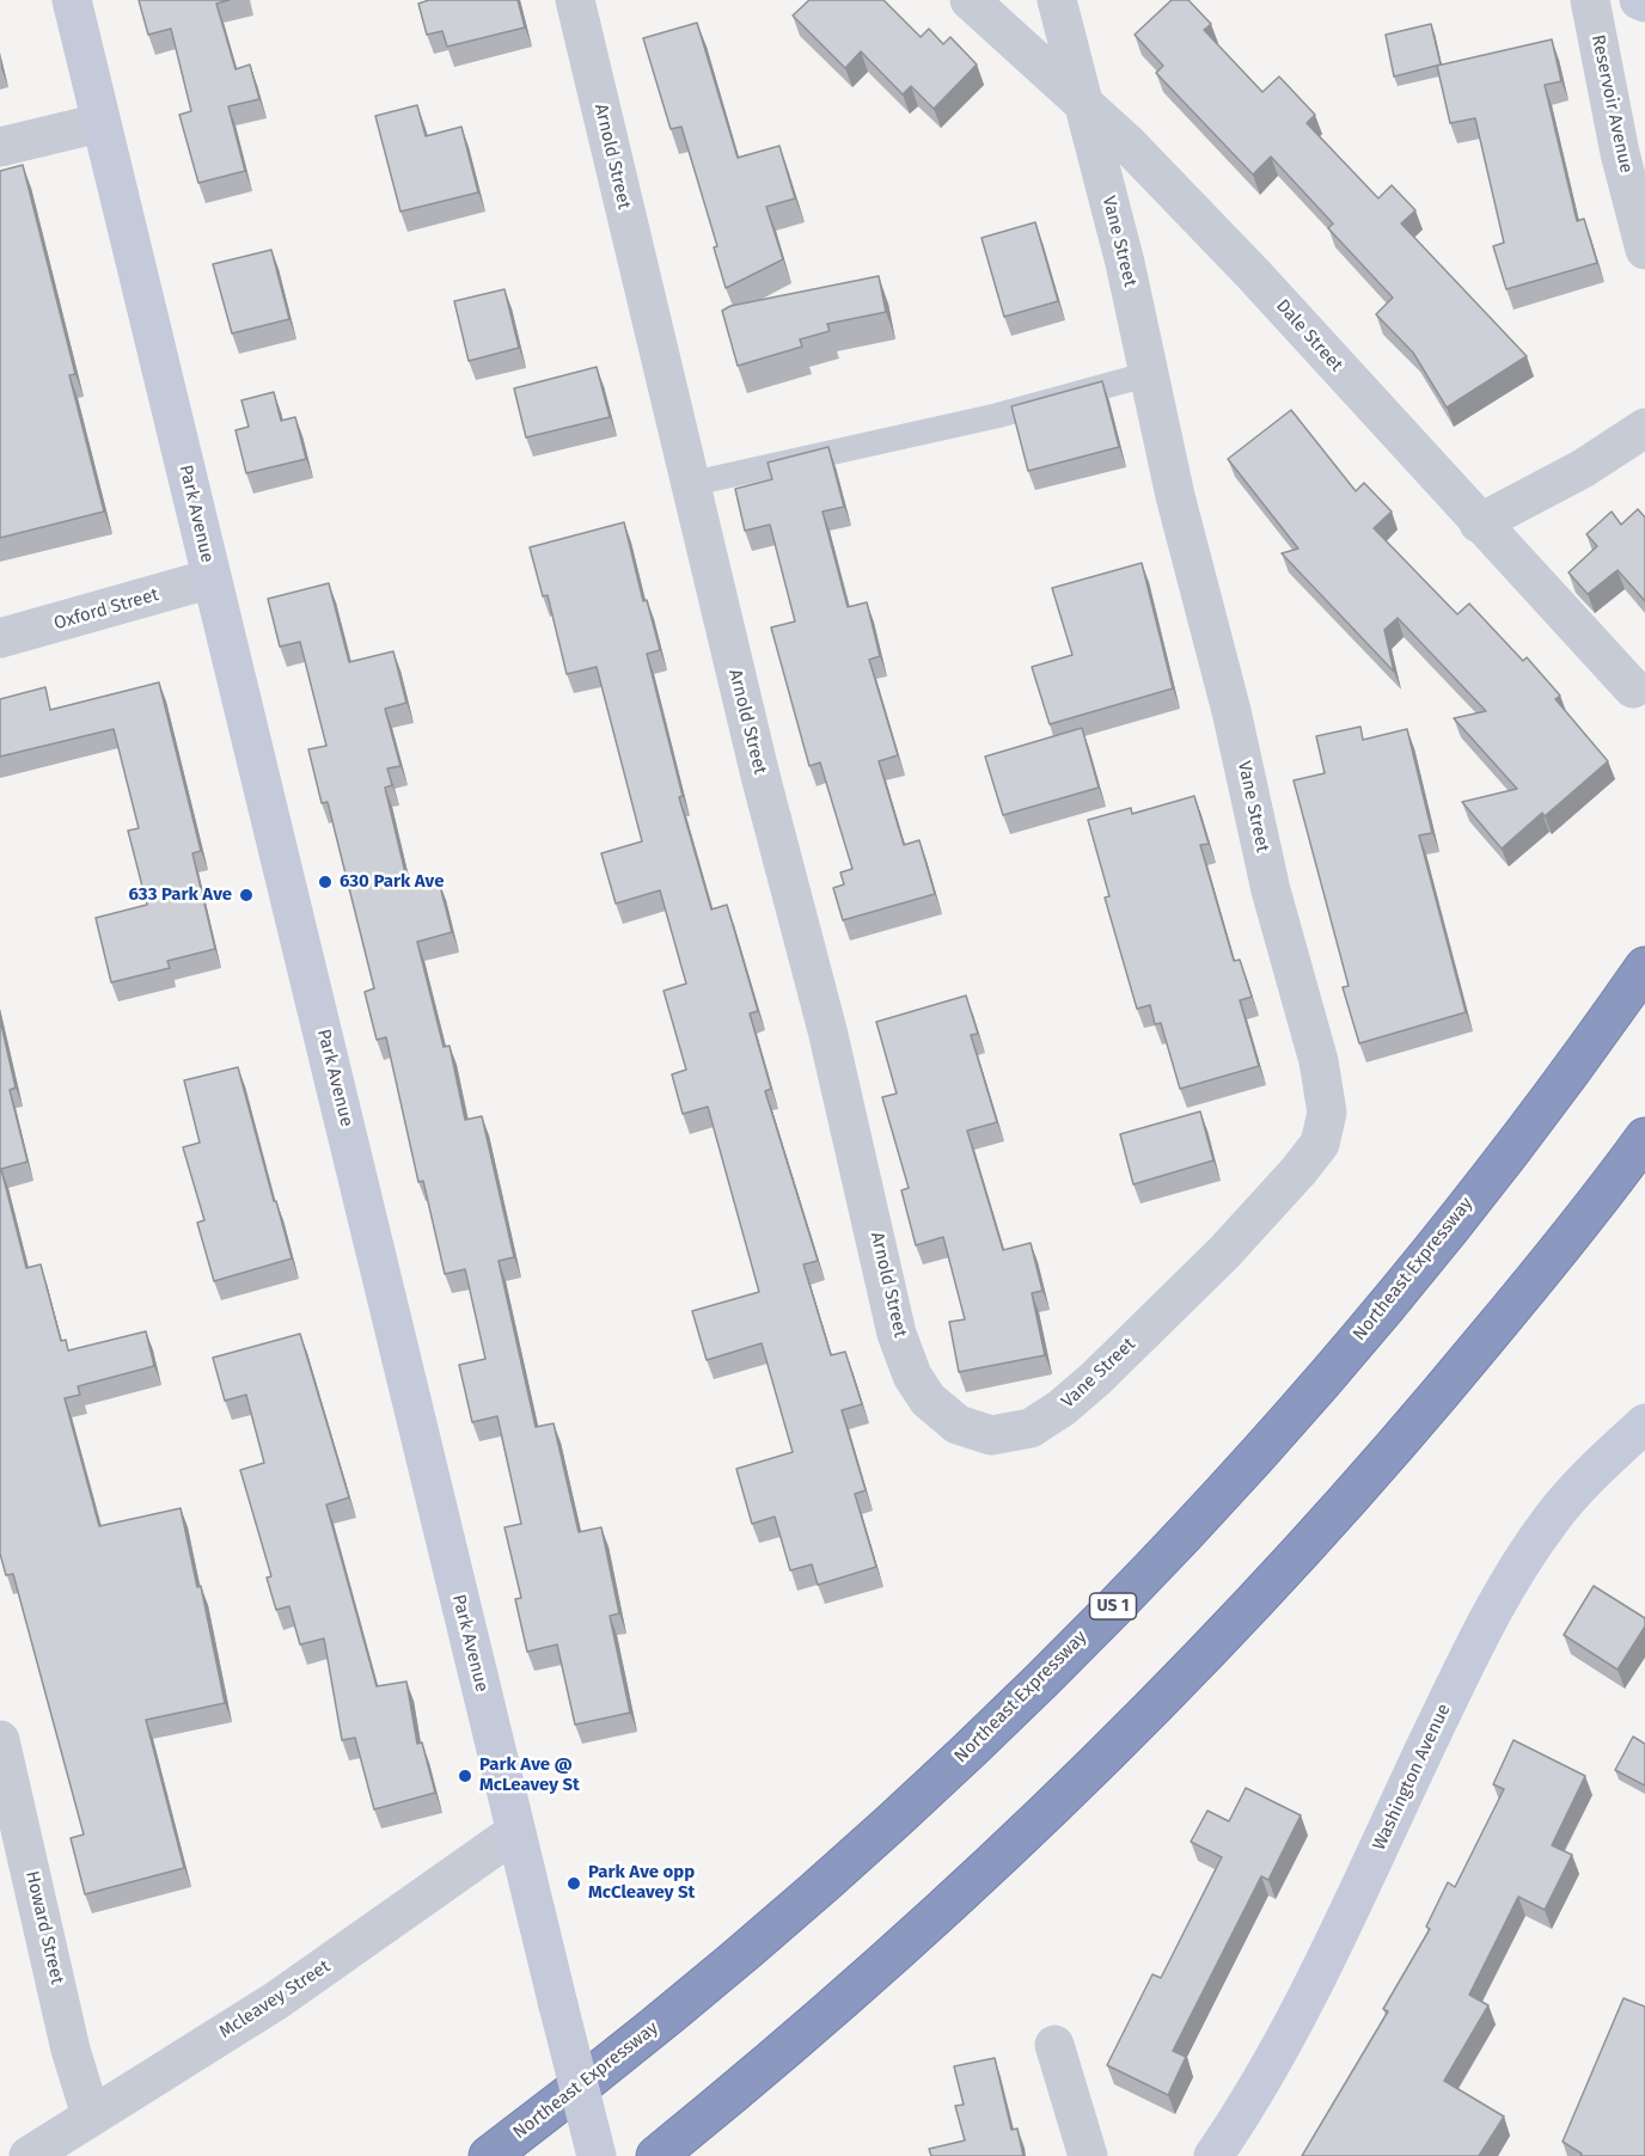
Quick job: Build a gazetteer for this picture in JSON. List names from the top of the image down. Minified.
{"streets":{"highway":["Northeast Expressway","US 1"],"main road":["Park Avenue","Washington Avenue"],"street":["Reservoir Avenue","Arnold Street","Vane Street","Dale Street","Oxford Street","Howard Street","Mcleavey Street"]},"crossings":[["Arnold Street","Vane Street"],["Vane Street","Dale Street"],["Park Avenue","Oxford Street"],["Park Avenue","Mcleavey Street"],["Howard Street","Mcleavey Street"]],"places":["630 Park Ave","633 Park Ave","Park Ave @ McLeavey St","Park Ave opp McCleavey St"]}
